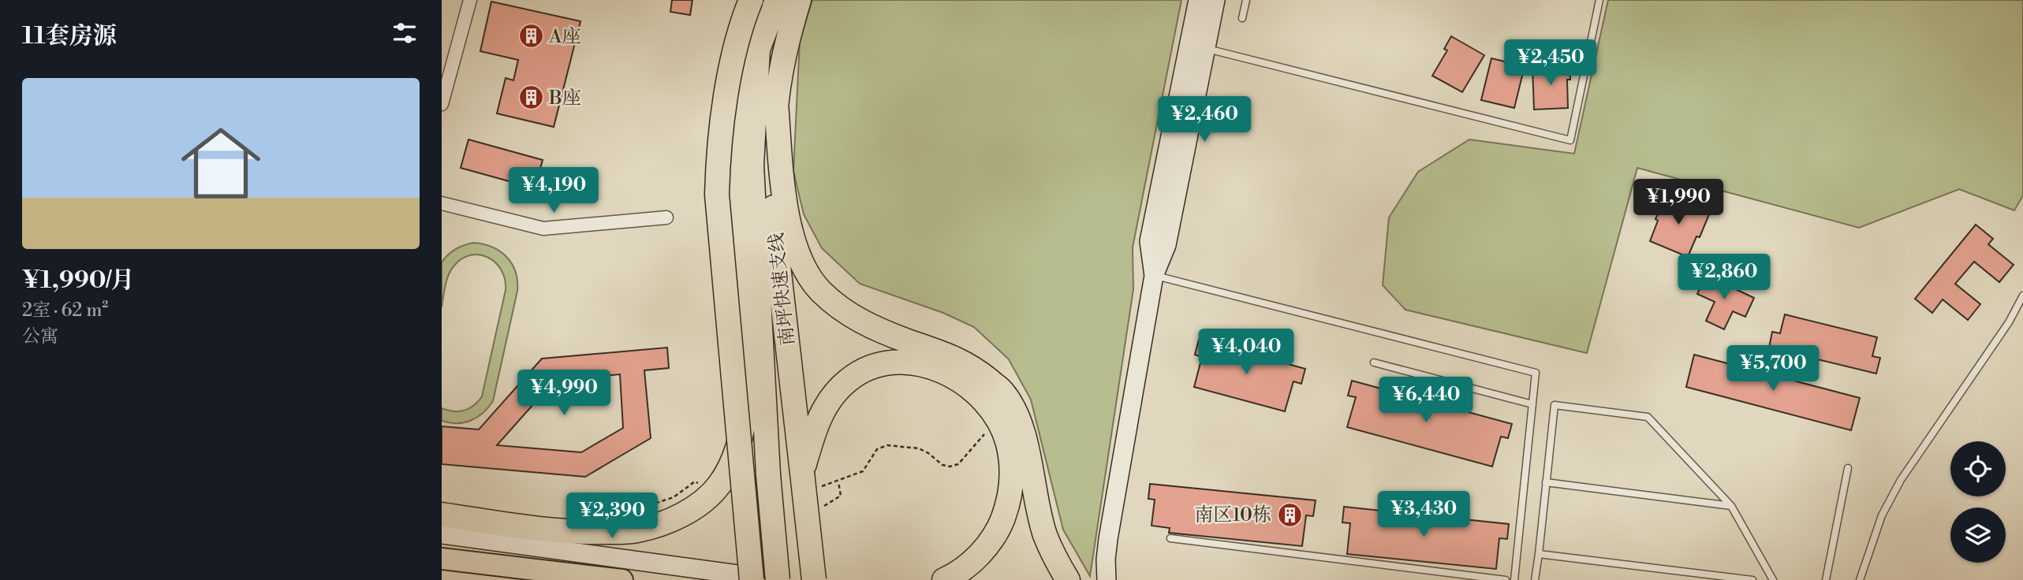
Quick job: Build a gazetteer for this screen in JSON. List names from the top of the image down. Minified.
{"streets":{"highway":["南坪快速支线"]},"places":{"building":["A座","B座","南区10栋"]},"page":{"heading":"11套房源","price":["¥2,450","¥2,460","¥4,190","¥1,990","¥2,860","¥4,040","¥5,700","¥4,990","¥6,440","¥3,430","¥2,390"],"list":[{"name":"¥1,990/月","note":"2室 · 62 m² · 公寓"}]}}
